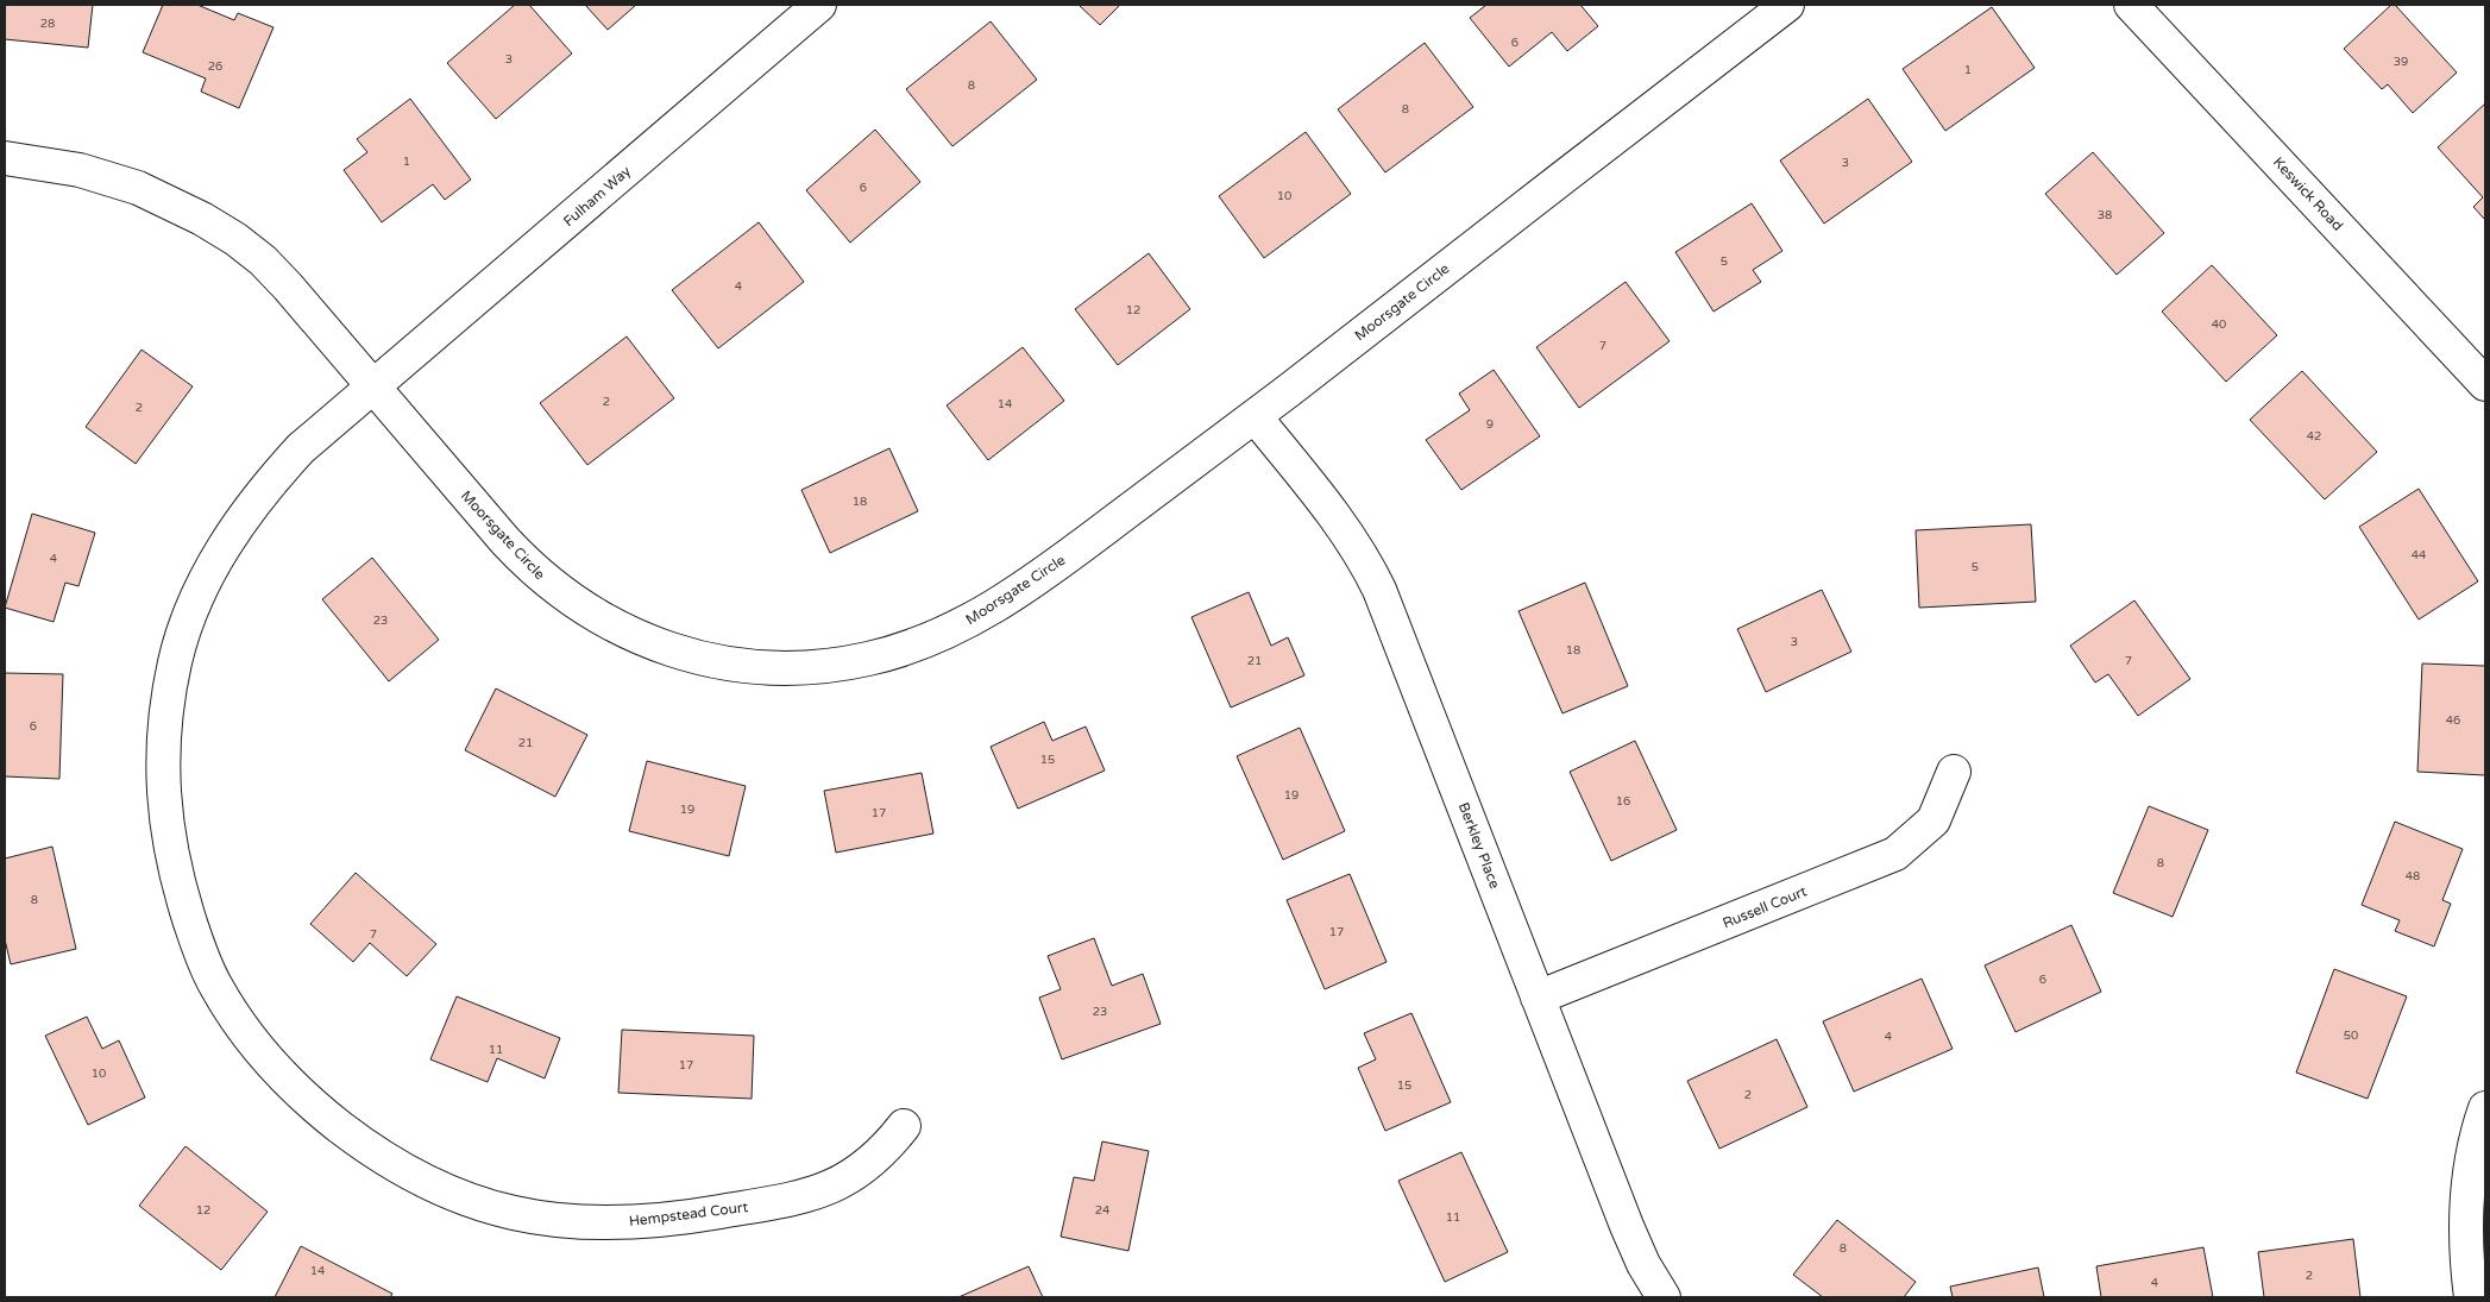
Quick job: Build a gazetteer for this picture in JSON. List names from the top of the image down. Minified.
{"streets":{"street":["Keswick Road","Fulham Way","Moorsgate Circle","Berkley Place","Russell Court","Hempstead Court"]},"crossings":[["Fulham Way","Moorsgate Circle"],["Fulham Way","Hempstead Court"],["Moorsgate Circle","Berkley Place"],["Moorsgate Circle","Hempstead Court"],["Berkley Place","Russell Court"]],"house_numbers":["28","6","3","39","26","1","8","8","1","3","6","10","38","5","4","12","40","7","2","14","2","9","42","18","44","4","5","23","3","18","21","7","46","6","21","15","19","16","19","17","8","48","8","17","7","6","23","50","4","11","17","10","15","2","12","24","11","8","14","2","4"]}
